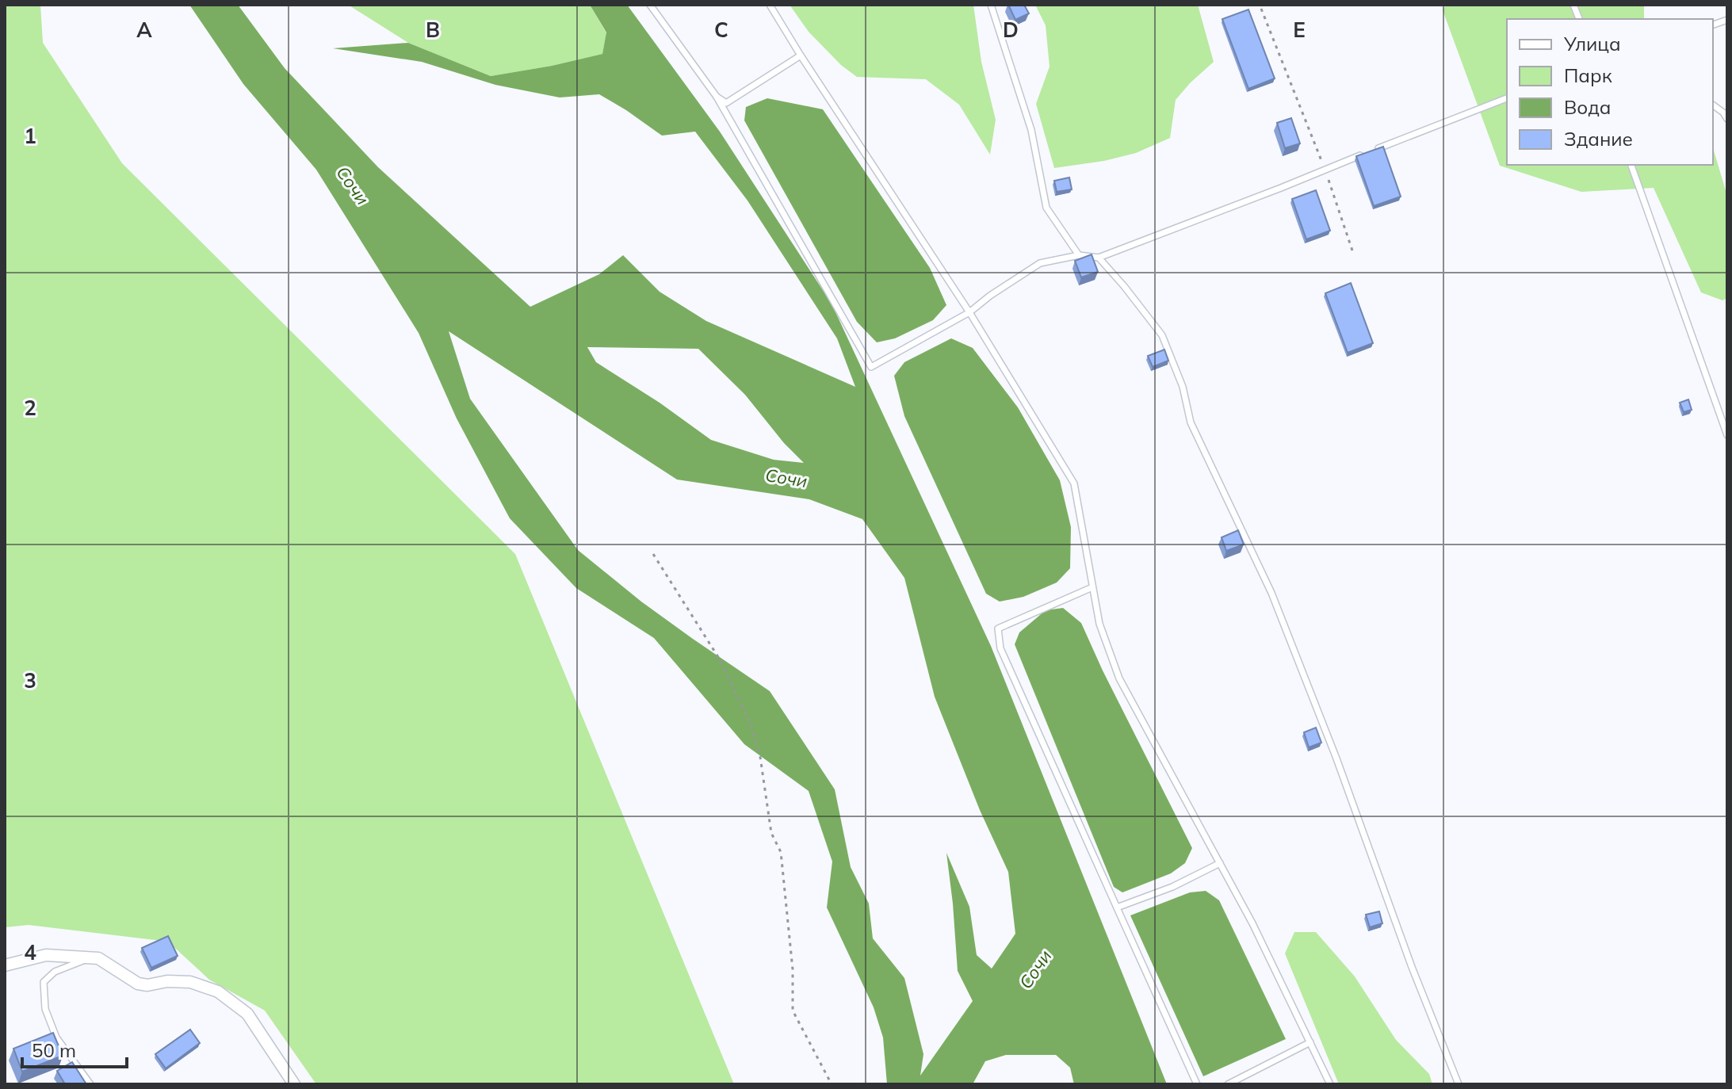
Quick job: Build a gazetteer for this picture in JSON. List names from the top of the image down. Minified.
{"water":["Сочи"],"legend":["Улица","Парк","Вода","Здание"],"scale_bar":"50 m","grid":{"columns":["A","B","C","D","E"],"rows":["1","2","3","4"]}}
